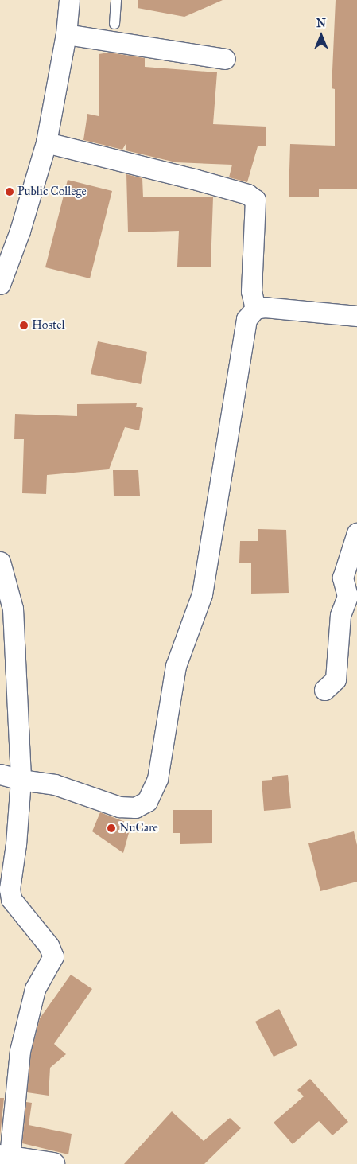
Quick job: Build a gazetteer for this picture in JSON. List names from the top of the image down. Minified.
{"places":["Public College","Hostel","NuCare"],"north":"top"}
